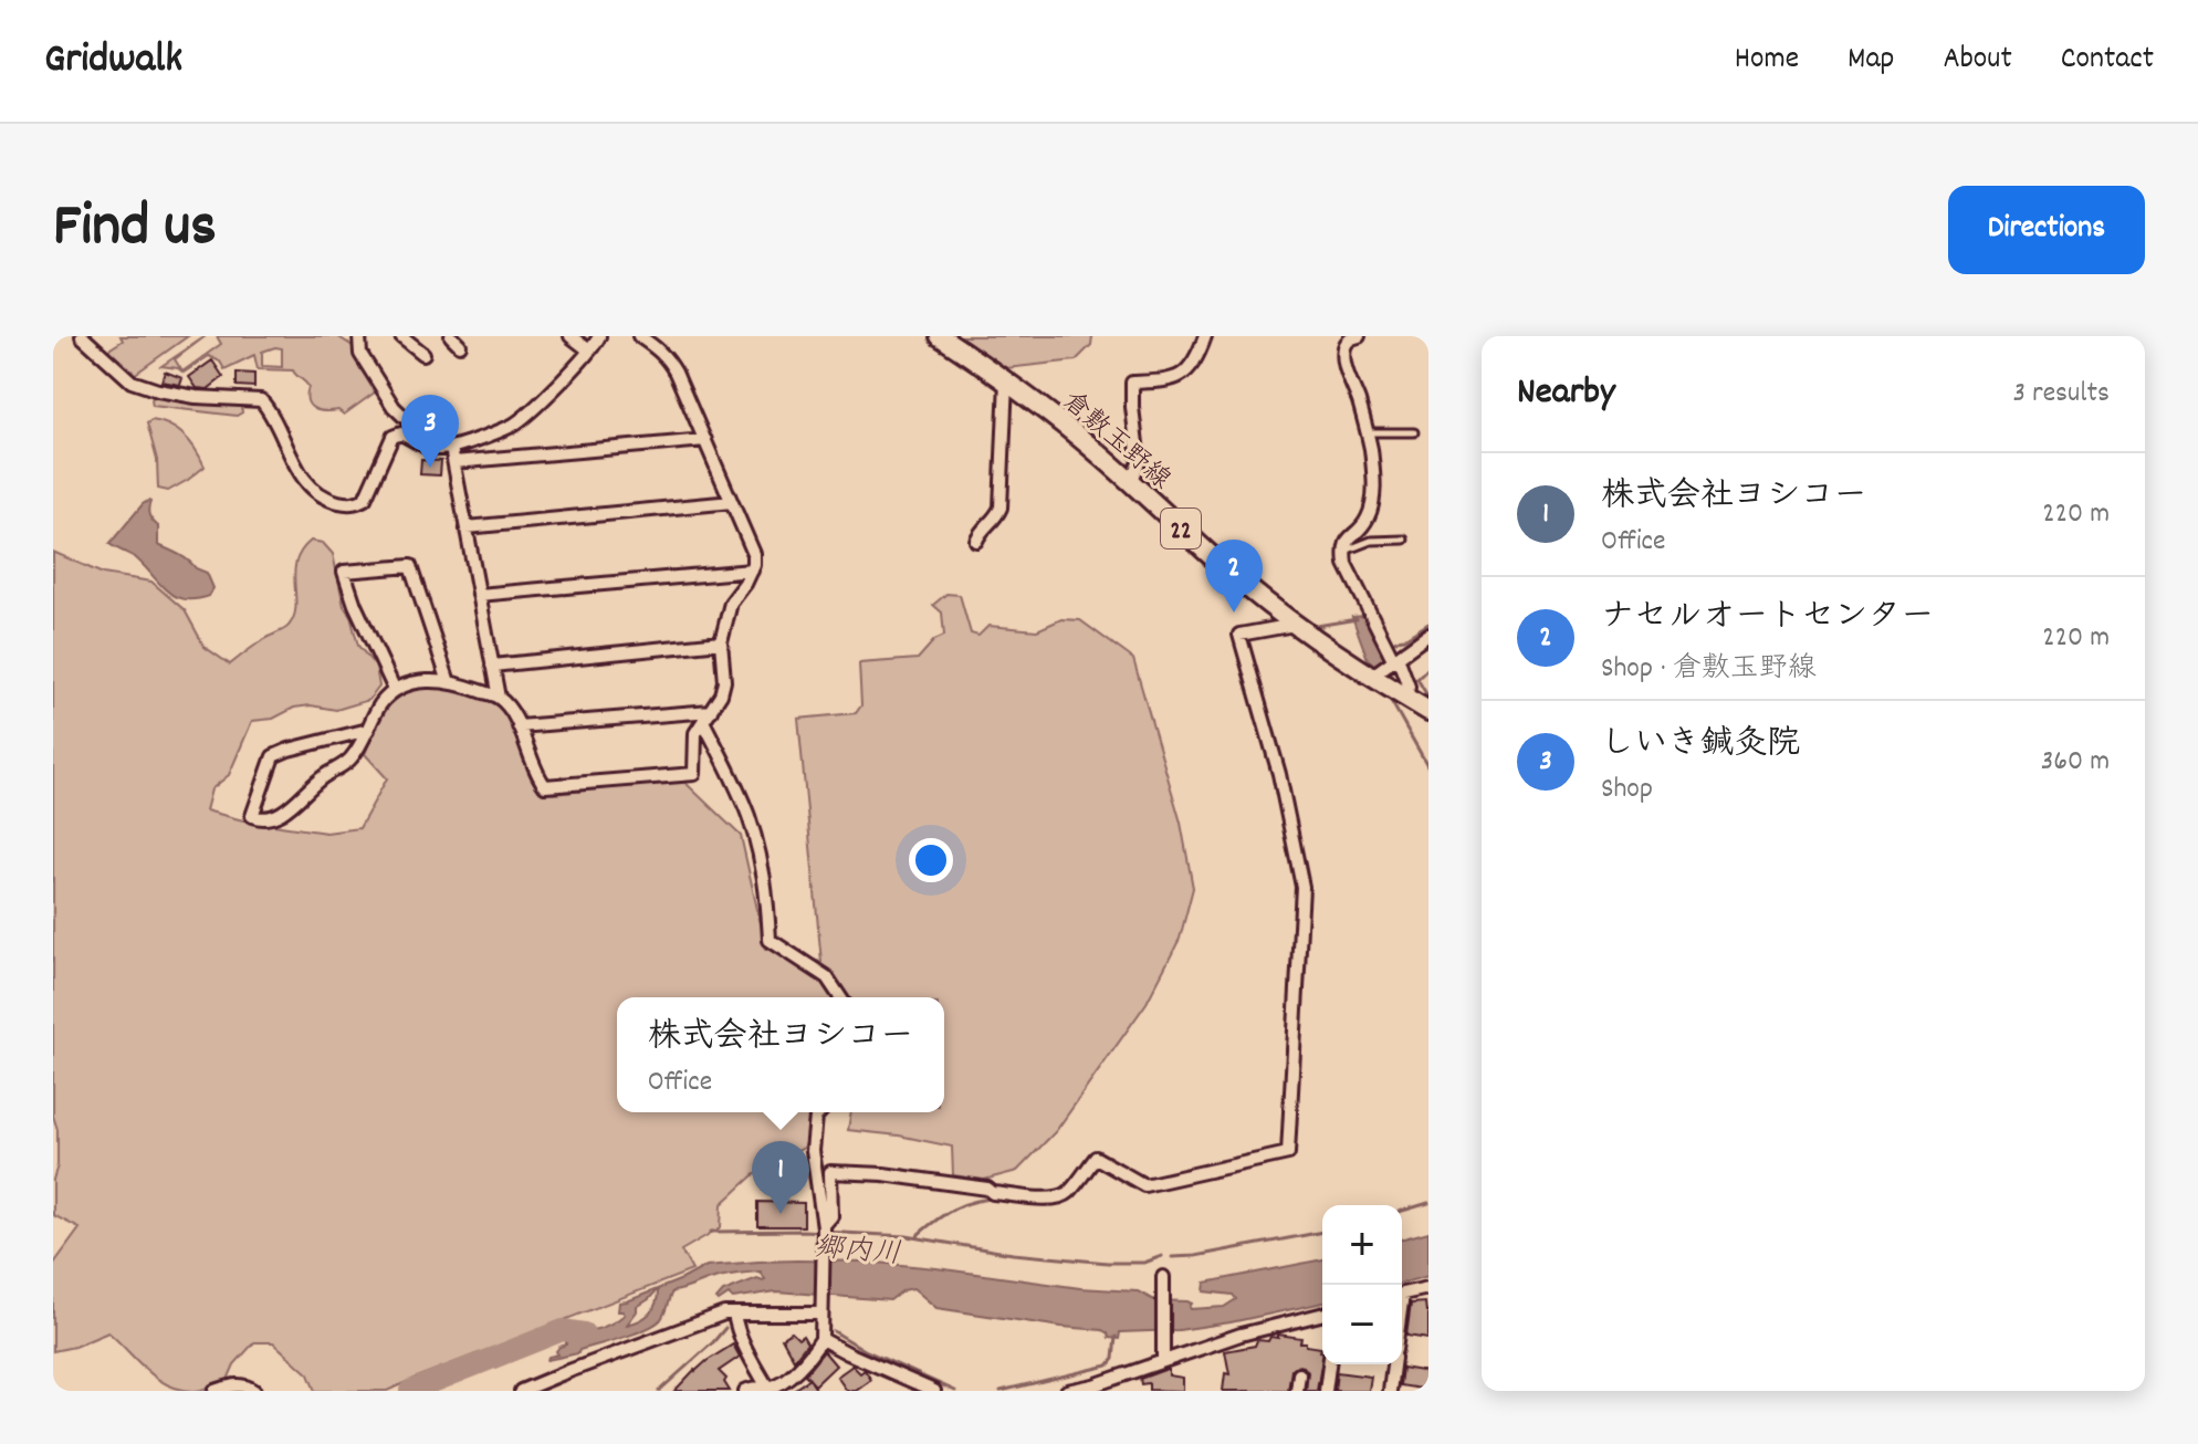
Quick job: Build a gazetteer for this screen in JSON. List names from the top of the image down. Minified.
{"streets":{"main road":["倉敷玉野線","22"]},"water":["郷内川"],"page":{"header":"Gridwalk","nav":["Home","Map","About","Contact"],"title":"Find us","buttons":"Directions","heading":["Nearby","3 results"],"pins":["3","2","1"],"list":[{"mark":"1","name":"株式会社ヨシコー","note":"Office","value":"220 m"},{"mark":"2","name":"ナセルオートセンター","note":"Shop · 倉敷玉野線","value":"220 m"},{"mark":"3","name":"しいき鍼灸院","note":"Shop","value":"360 m"}],"popup":["株式会社ヨシコー","Office"],"map_buttons":["+","−"]}}
